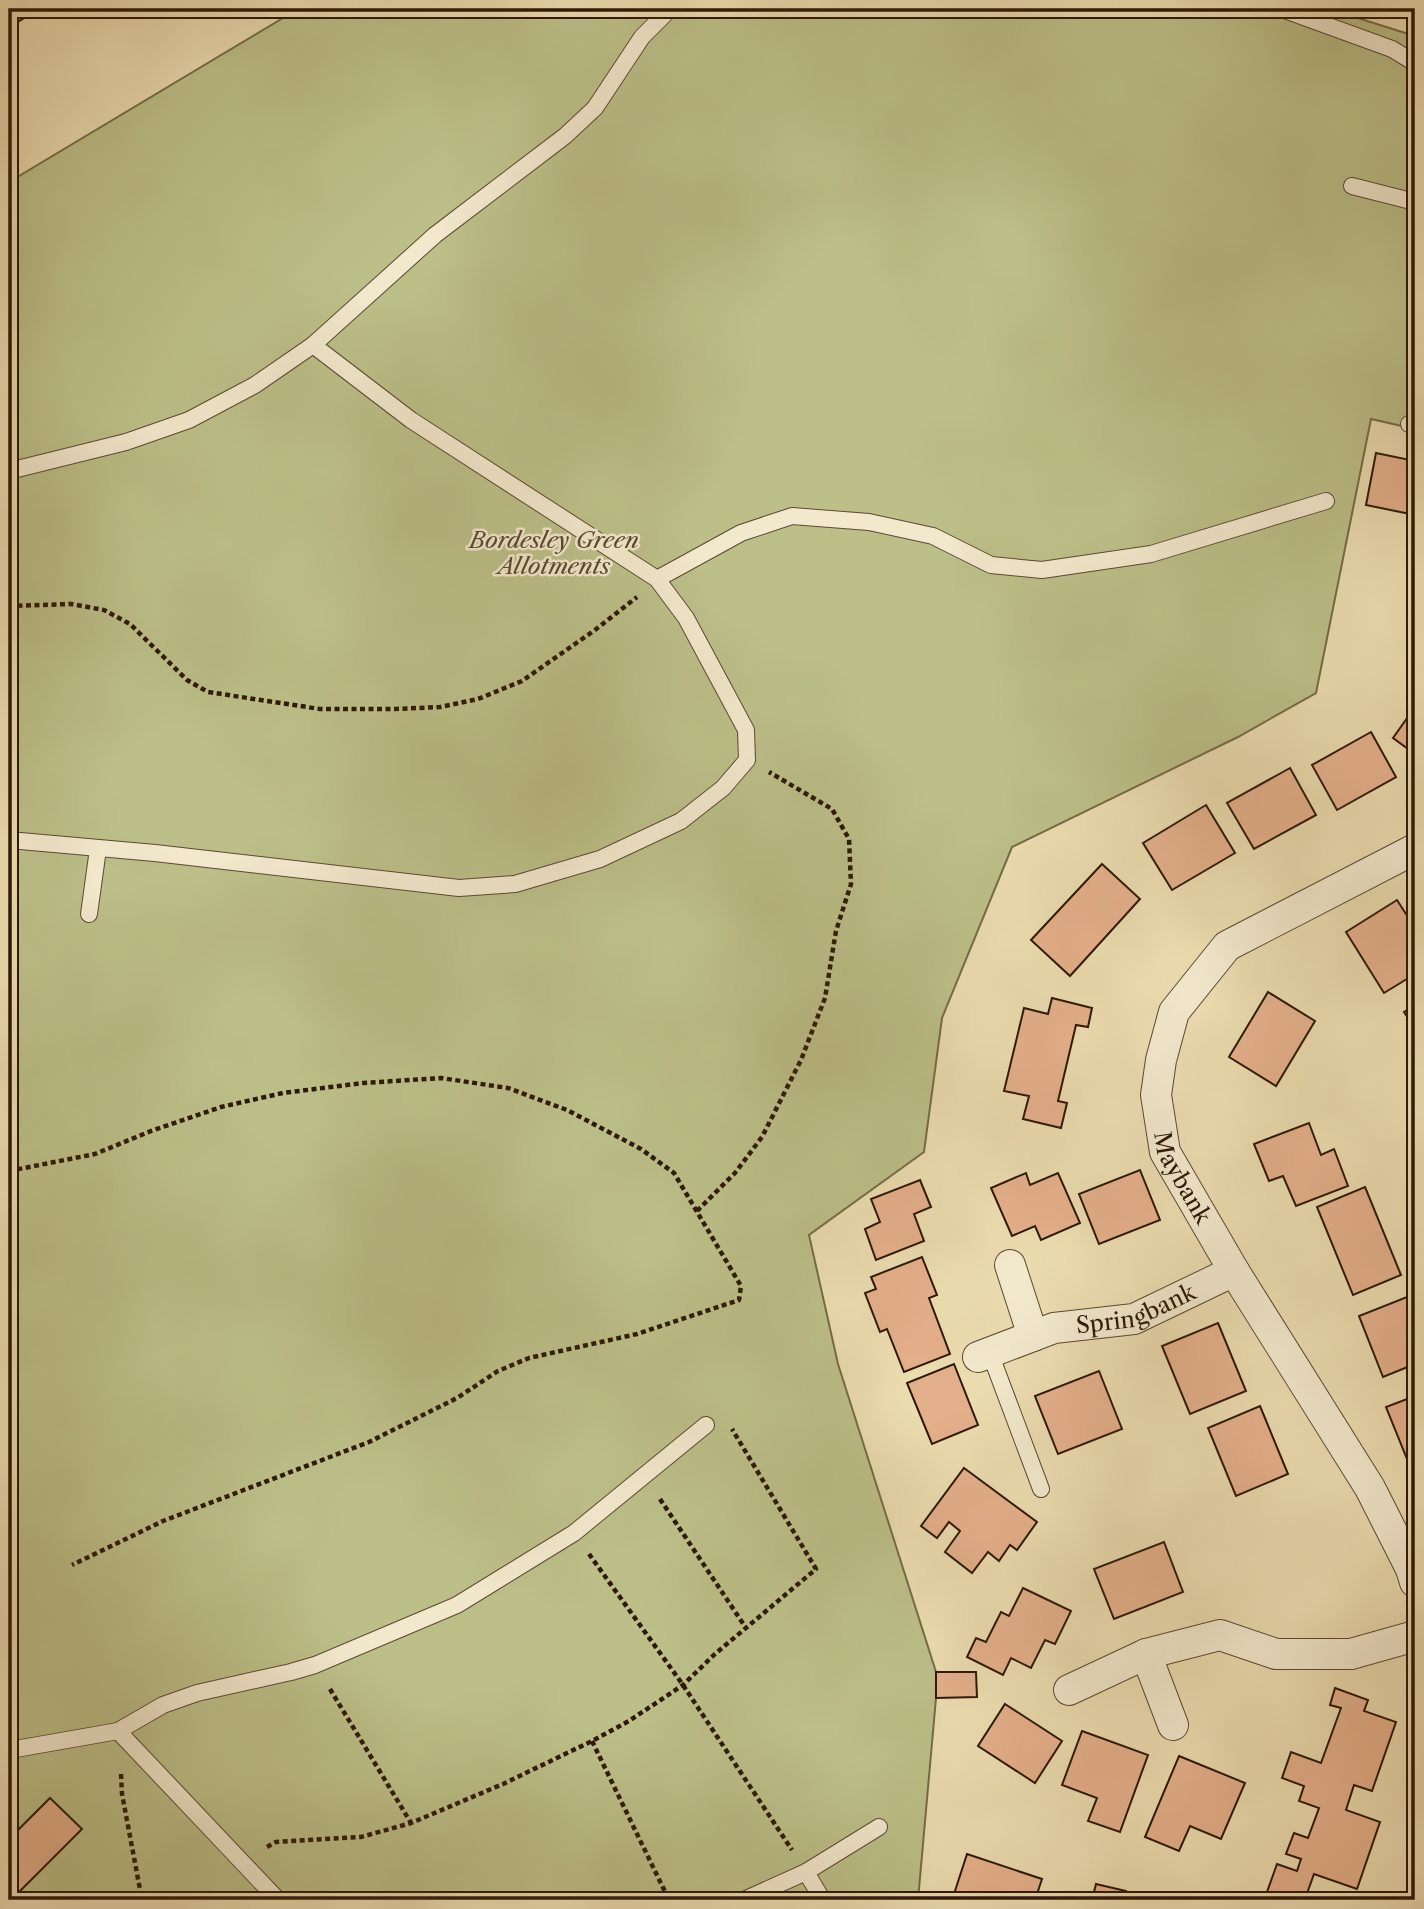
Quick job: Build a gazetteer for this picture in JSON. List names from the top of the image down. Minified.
{"streets":{"street":["Maybank","Springbank"]},"crossings":[["Maybank","Springbank"]],"parks":["Bordesley Green Allotments"]}
